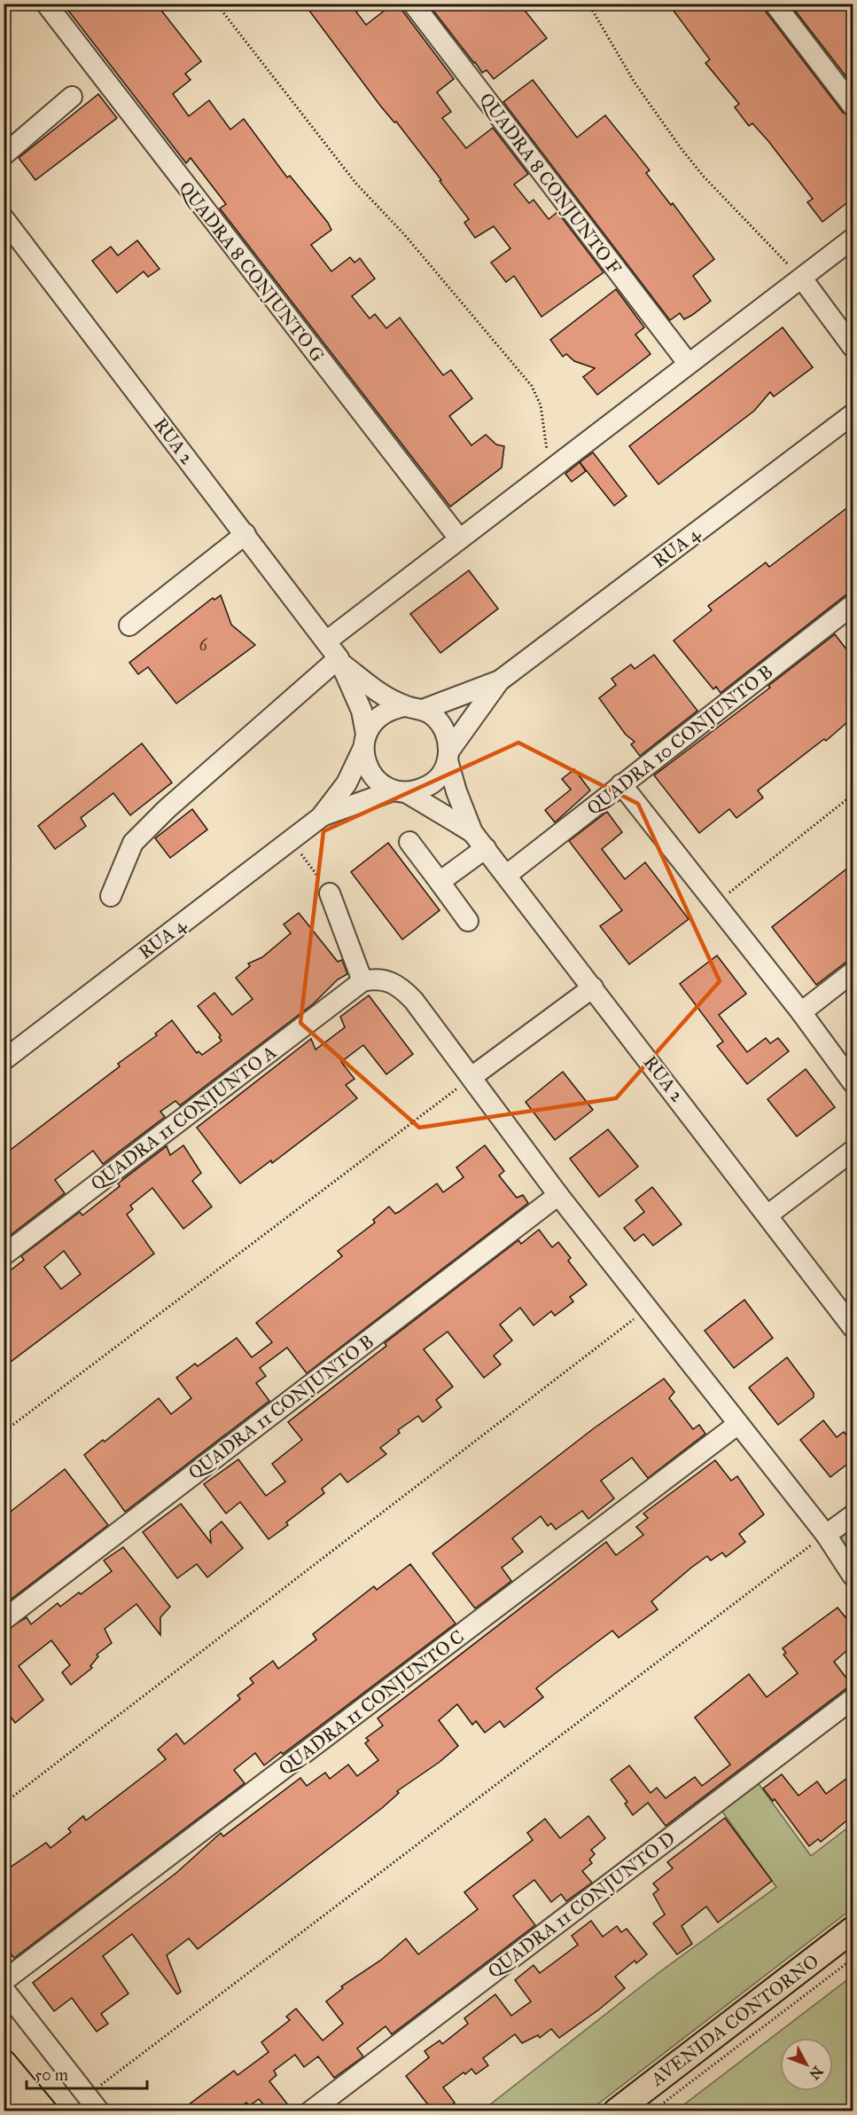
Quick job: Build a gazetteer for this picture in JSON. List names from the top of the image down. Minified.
{"streets":{"main road":["AVENIDA CONTORNO"],"street":["QUADRA 8 CONJUNTO F","QUADRA 8 CONJUNTO G","RUA 2","RUA 4","QUADRA 10 CONJUNTO B","QUADRA 11 CONJUNTO A","QUADRA 11 CONJUNTO B","QUADRA 11 CONJUNTO C","QUADRA 11 CONJUNTO D"]},"crossings":[["RUA 2","QUADRA 10 CONJUNTO B"]],"house_numbers":["6"],"scale_bar":"50 m","north":"bottom right"}
